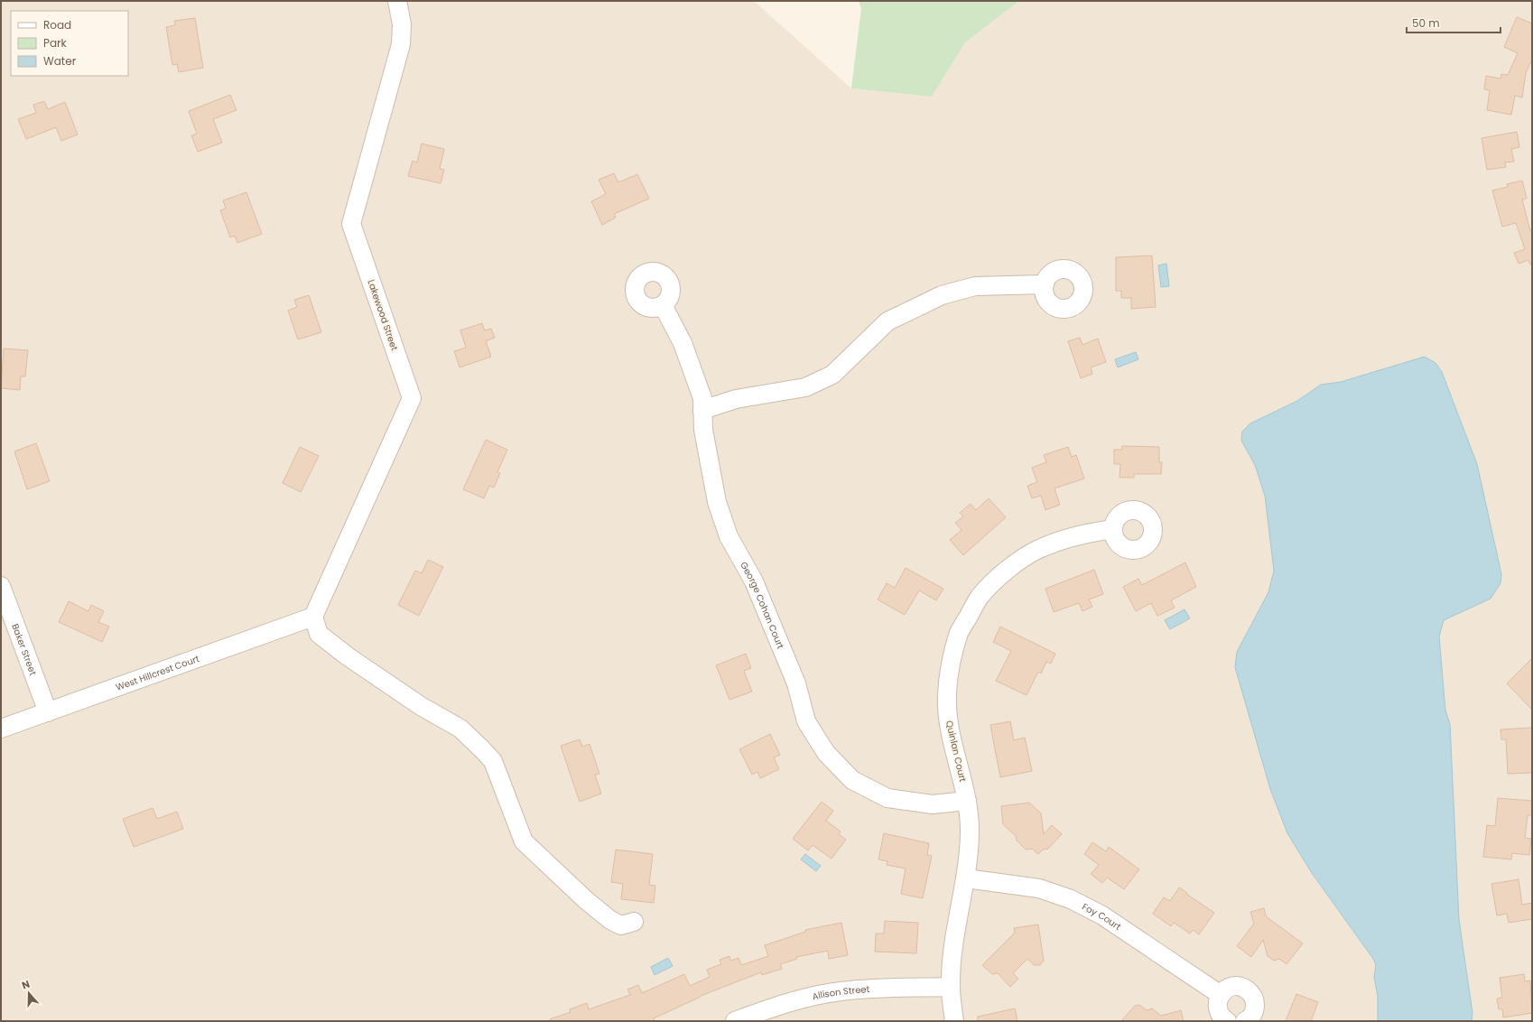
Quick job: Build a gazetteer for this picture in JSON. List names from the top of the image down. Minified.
{"streets":{"street":["Lakewood Street","George Cohan Court","Baker Street","West Hillcrest Court","Quinlan Court","Foy Court","Allison Street"]},"crossings":[["Lakewood Street","West Hillcrest Court"],["George Cohan Court","Quinlan Court"],["Baker Street","West Hillcrest Court"],["Quinlan Court","Foy Court"],["Quinlan Court","Allison Street"]],"legend":["Road","Park","Water"],"scale_bar":"50 m","north":"top"}
